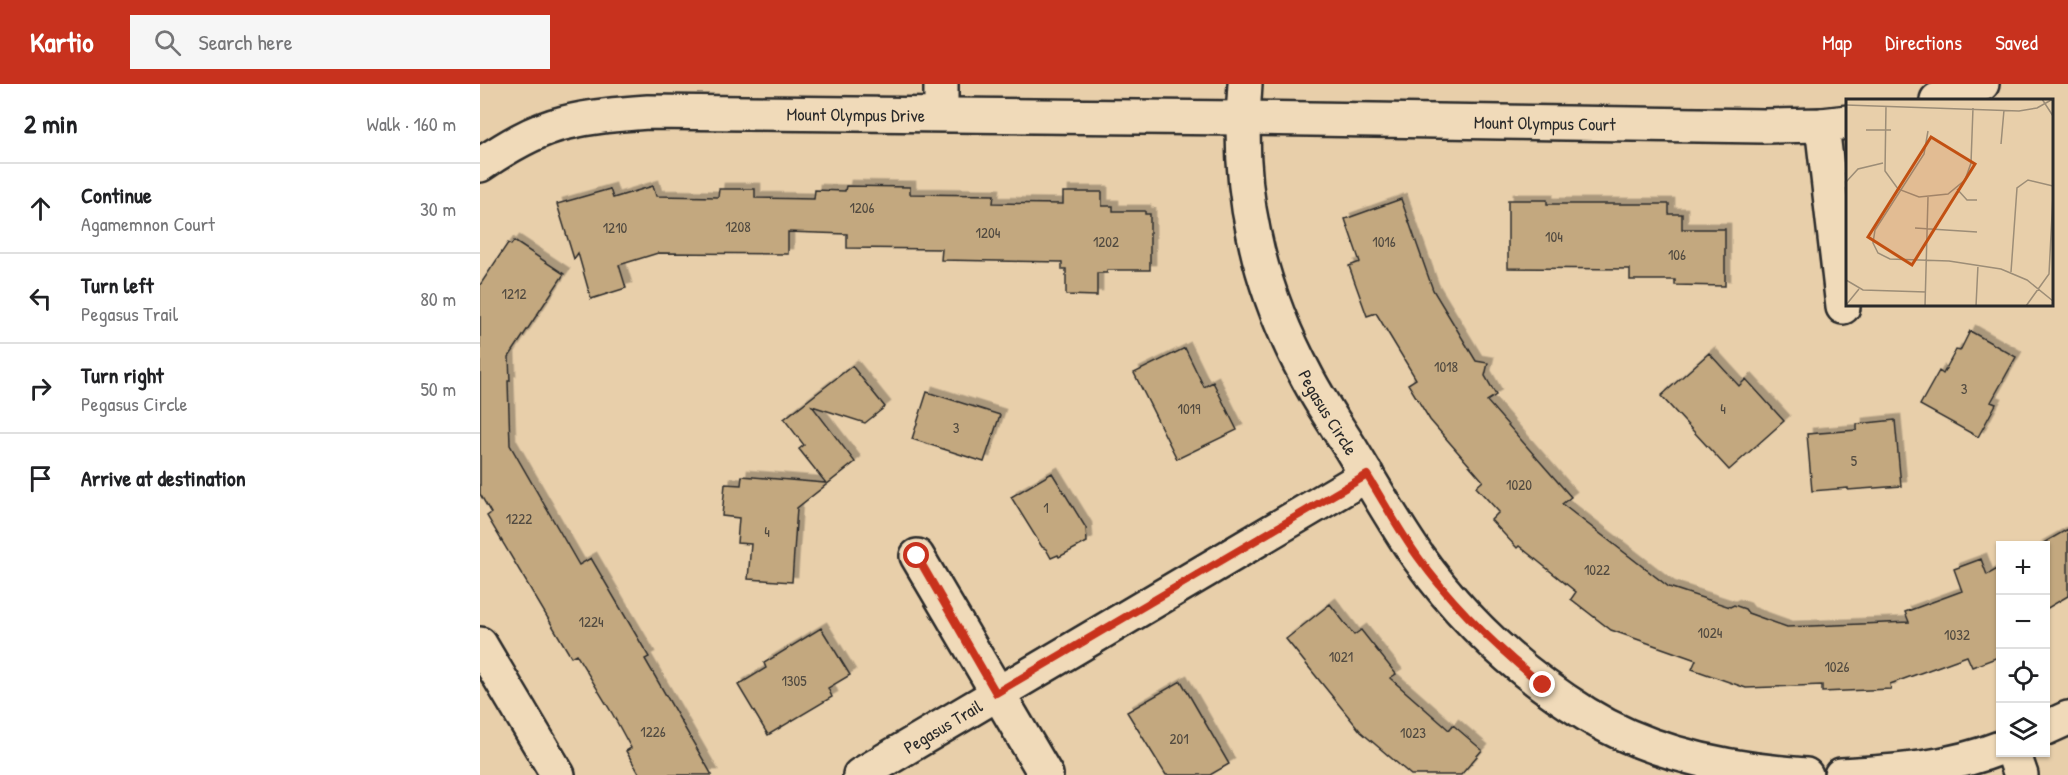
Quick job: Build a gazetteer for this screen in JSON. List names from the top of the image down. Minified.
{"streets":{"street":["Mount Olympus Drive","Mount Olympus Court","Pegasus Circle","Pegasus Trail"]},"crossings":[["Mount Olympus Drive","Mount Olympus Court"],["Mount Olympus Drive","Pegasus Circle"],["Mount Olympus Court","Pegasus Circle"],["Pegasus Circle","Pegasus Trail"]],"house_numbers":["1206","1208","1210","1204","104","1202","1016","106","1212","1018","3","1019","4","3","5","1020","1","1222","4","1022","1224","1024","1032","1021","1026","1305","1226","1023","201"],"page":{"header":"Kartio","search":"Search here","nav":["Map","Directions","Saved"],"heading":["2 min","Walk · 160 m"],"list":[["Continue","Agamemnon Court","30 m"],["Turn left","Pegasus Trail","80 m"],["Turn right","Pegasus Circle","50 m"],"Arrive at destination"],"map_buttons":["+","−"]}}
